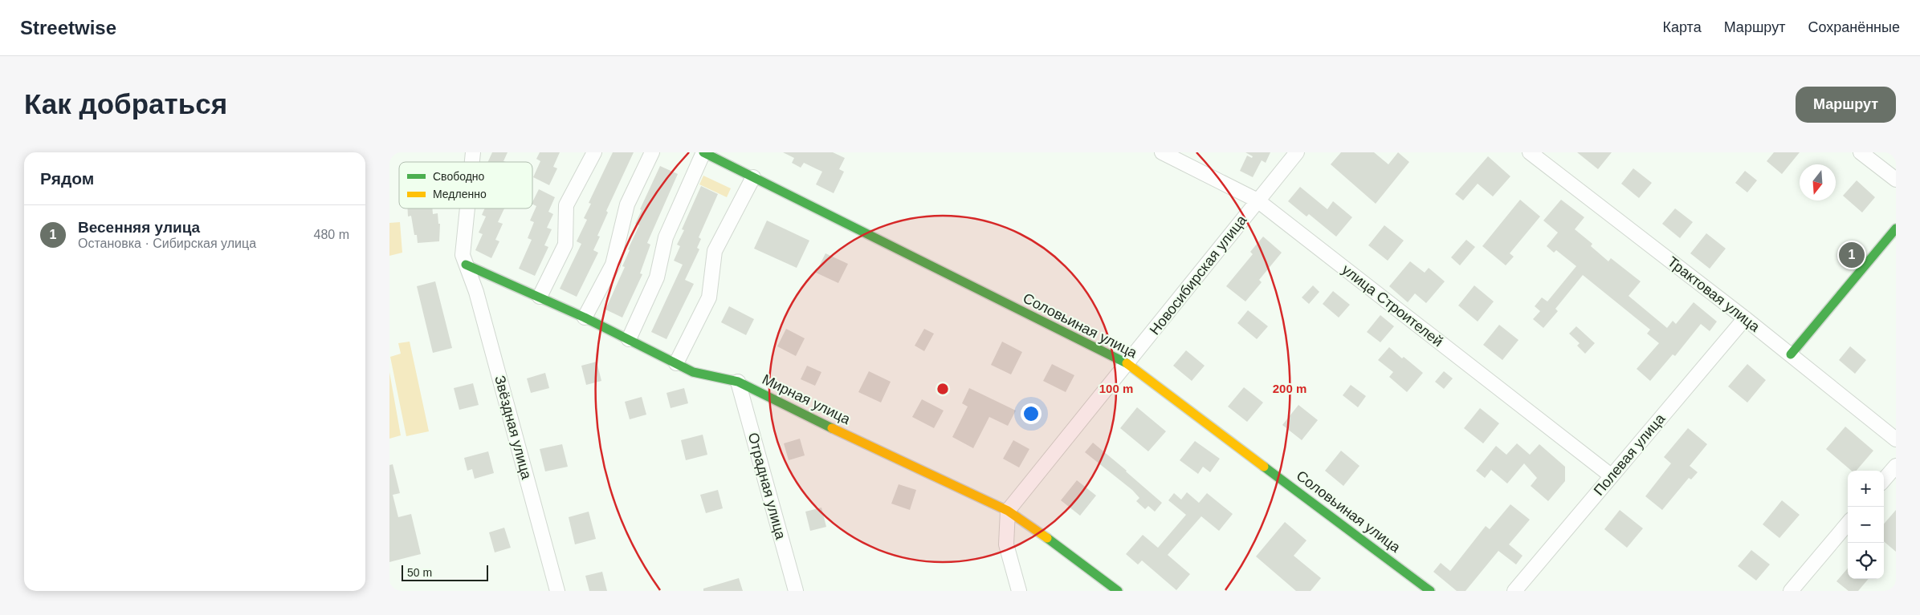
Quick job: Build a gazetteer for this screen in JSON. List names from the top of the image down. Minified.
{"streets":{"street":["Новосибирская улица","Трактовая улица","улица Строителей","Соловьиная улица","Мирная улица","Звёздная улица","Полевая улица","Отрадная улица"]},"crossings":[["Новосибирская улица","улица Строителей"],["Новосибирская улица","Соловьиная улица"],["Новосибирская улица","Мирная улица"],["Трактовая улица","Полевая улица"],["улица Строителей","Полевая улица"],["Мирная улица","Звёздная улица"],["Мирная улица","Отрадная улица"]],"legend":["Свободно","Медленно"],"scale_bar":"50 m","north":"bottom","page":{"header":"Streetwise","nav":["Карта","Маршрут","Сохранённые"],"buttons":"Маршрут","title":"Как добраться","heading":"Рядом","list":[{"mark":"1","name":"Весенняя улица","note":"Остановка · Сибирская улица","value":"480 m"}],"pins":"1","map_buttons":["+","−"],"scale":"50 m"},"rings":["100 m","200 m"]}
